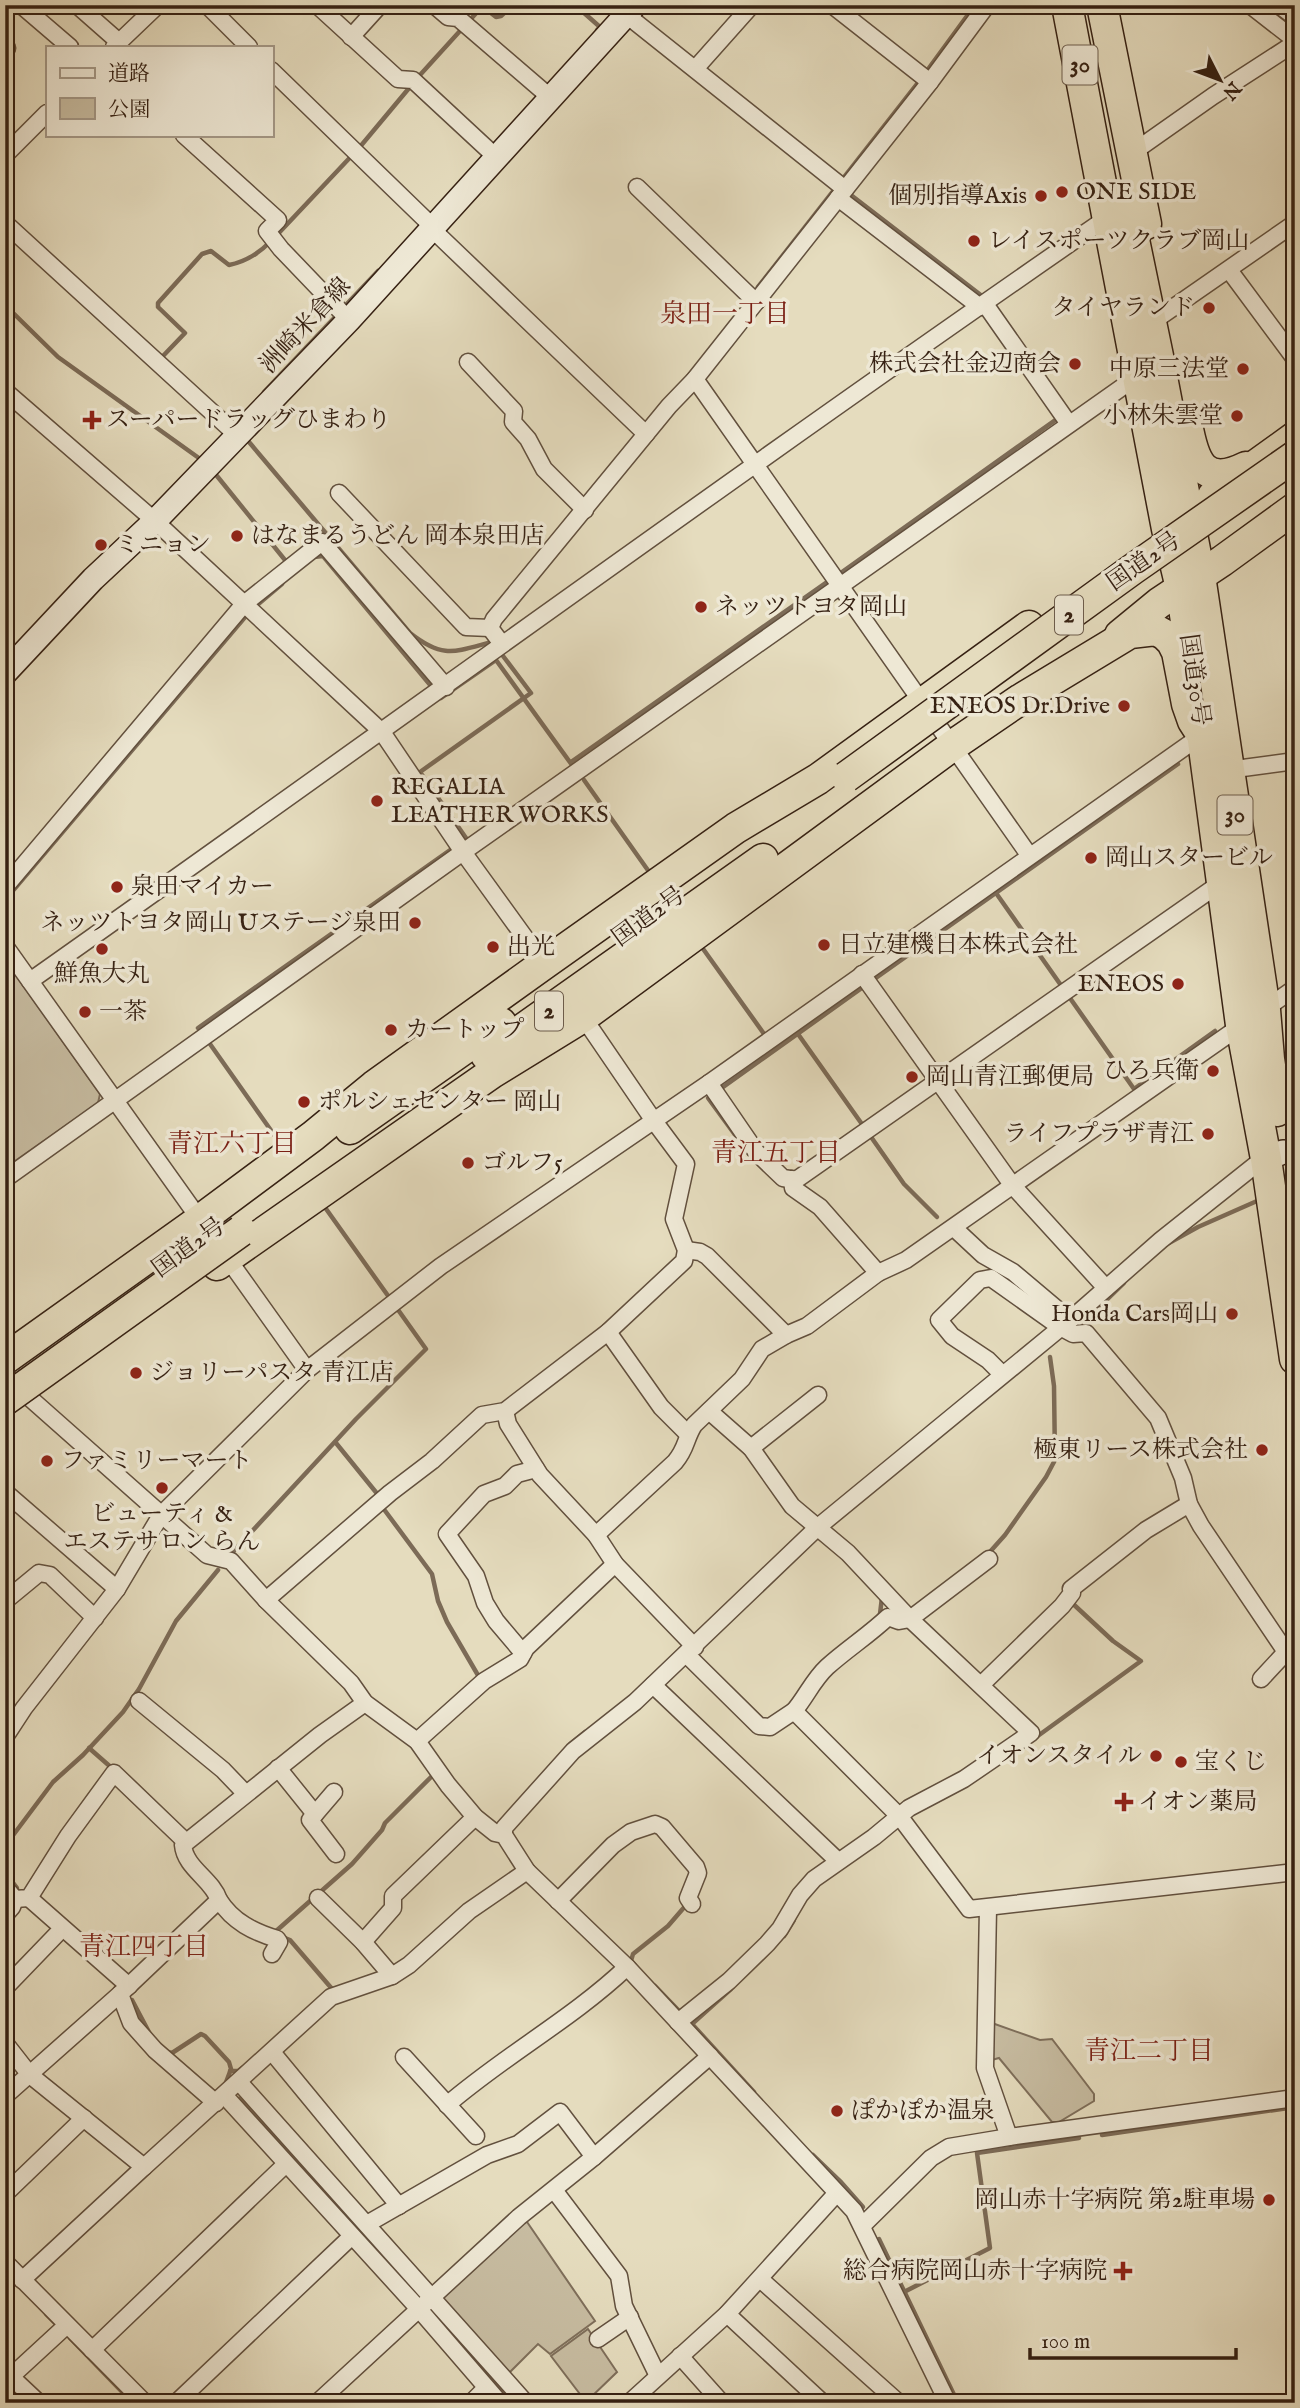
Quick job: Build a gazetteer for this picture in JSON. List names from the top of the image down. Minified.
{"streets":{"highway":["30","国道2号","2","国道30号"],"main road":["洲崎米倉線"]},"districts":["泉田一丁目","青江六丁目","青江五丁目","青江四丁目","青江二丁目"],"places":{"other":["ONE SIDE","個別指導Axis","レイスポーツクラブ岡山","タイヤランド","株式会社金辺商会","中原三法堂","小林朱雲堂","はなまるうどん 岡本泉田店","ミニョン","ネッツトヨタ岡山","ENEOS Dr.Drive","REGALIA LEATHER WORKS","岡山スタービル","泉田マイカー","ネッツトヨタ岡山 Uステージ泉田","日立建機日本株式会社","出光","鮮魚大丸","ENEOS","一茶","カートップ","ひろ兵衛","岡山青江郵便局","ポルシェセンター 岡山","ライフプラザ青江","ゴルフ5","Honda Cars岡山","ジョリーパスタ 青江店","極東リース株式会社","ファミリーマート","ビューティ & エステサロン らん","イオンスタイル","宝くじ","ぽかぽか温泉","岡山赤十字病院 第2駐車場"],"health":["スーパードラッグひまわり","イオン薬局","総合病院岡山赤十字病院"]},"legend":["道路","公園"],"scale_bar":"100 m","north":"bottom right"}
